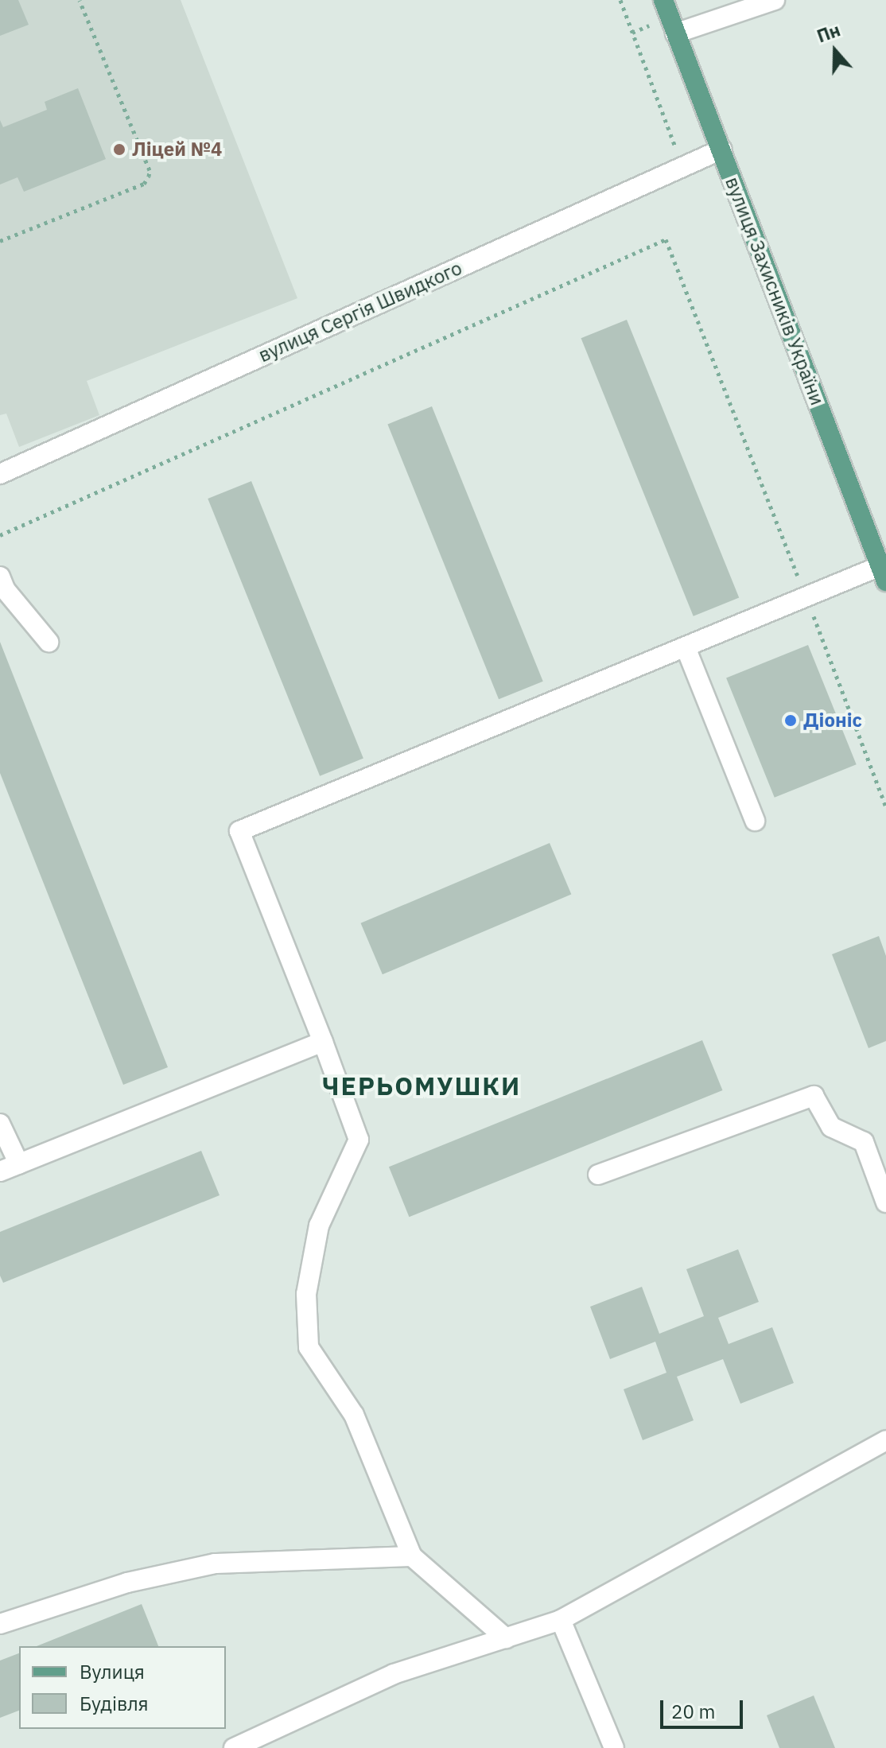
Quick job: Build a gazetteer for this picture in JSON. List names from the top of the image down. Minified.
{"streets":{"main road":["вулиця Захисників України"],"street":["вулиця Сергія Швидкого"]},"crossings":[["вулиця Захисників України","вулиця Сергія Швидкого"]],"districts":["ЧЕРЬОМУШКИ"],"places":["Ліцей №4","Діоніс"],"legend":["Вулиця","Будівля"],"scale_bar":"20 m","north":"top"}
